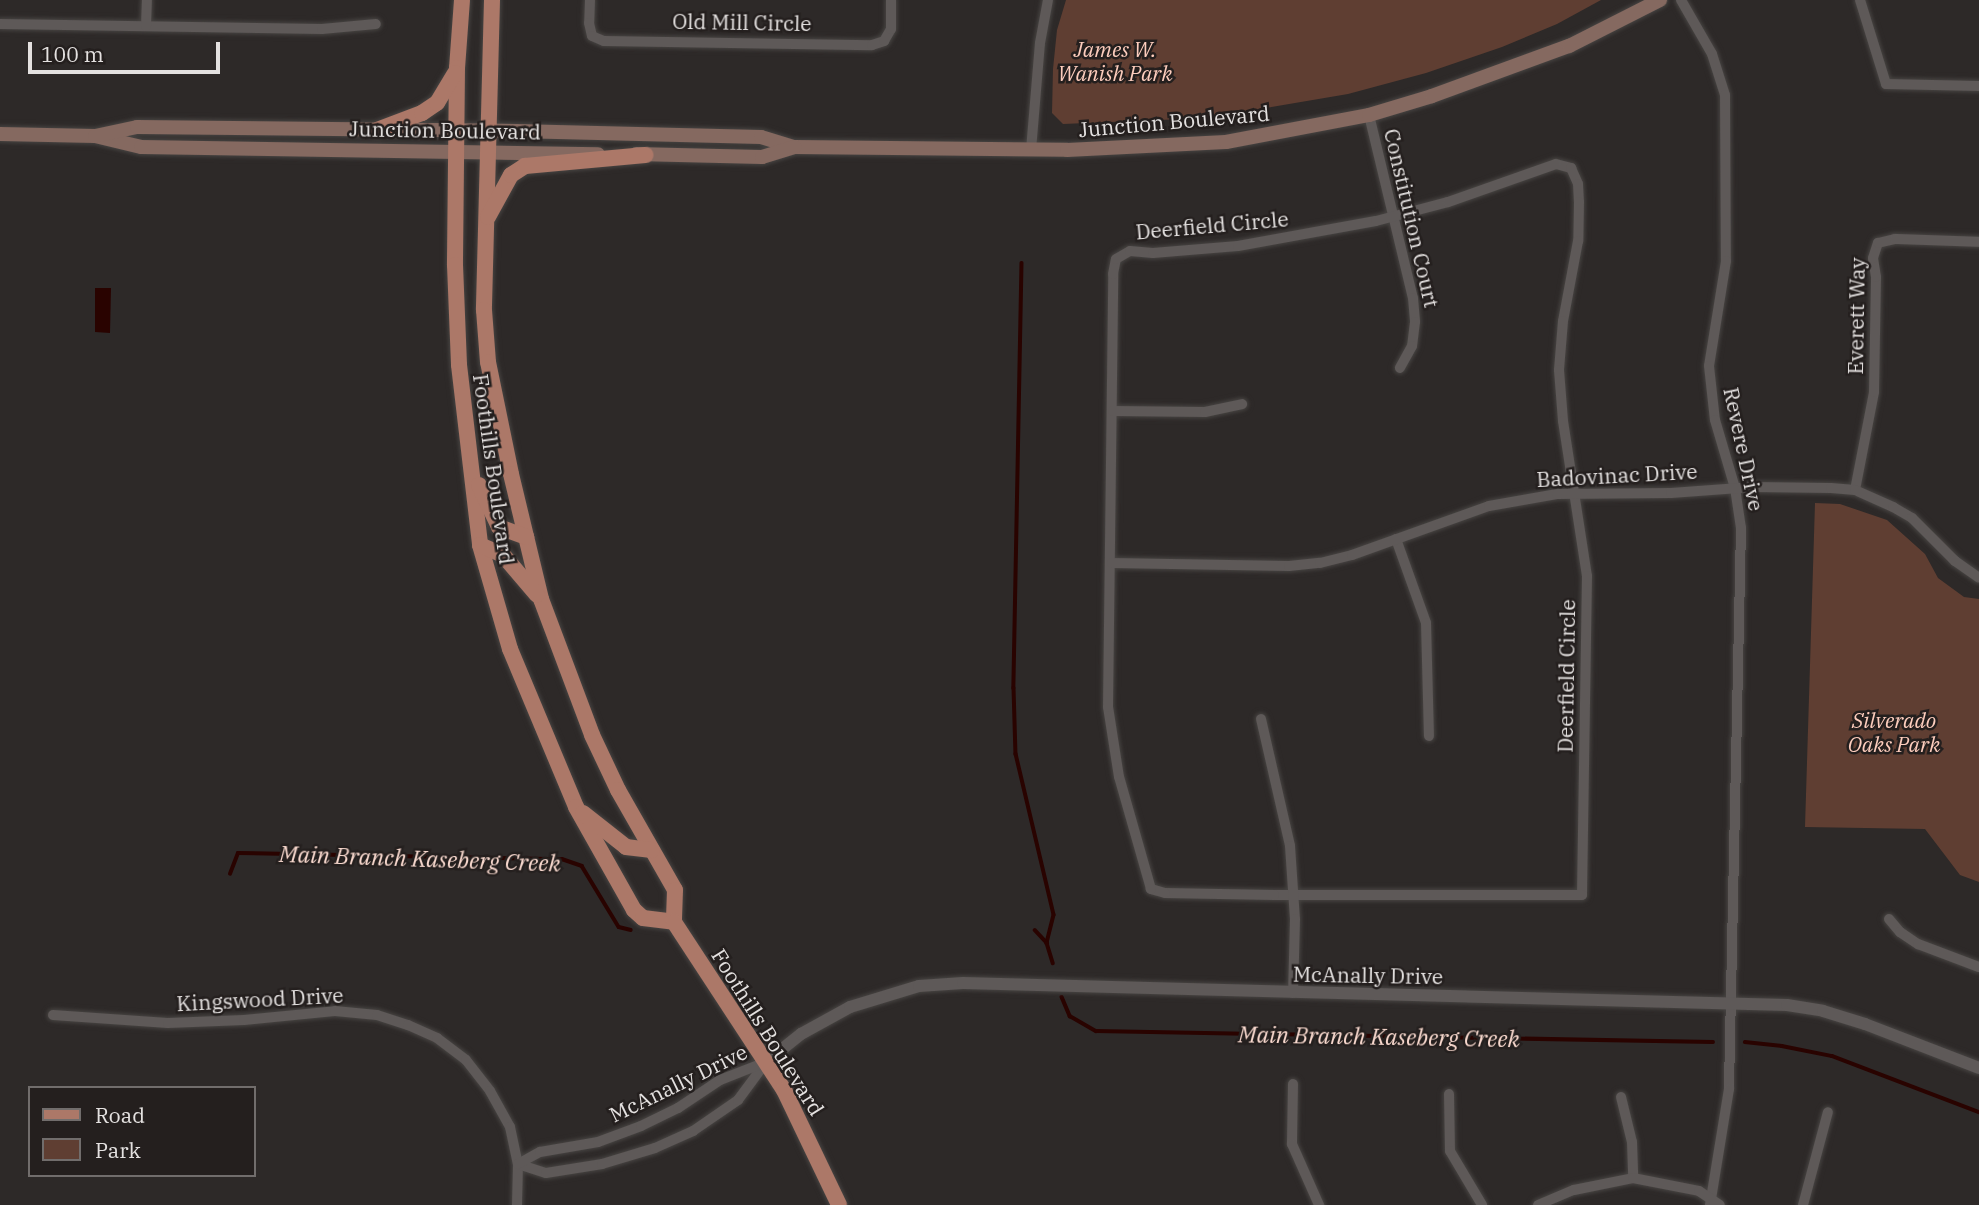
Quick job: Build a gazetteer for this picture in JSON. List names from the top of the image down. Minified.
{"streets":{"main road":["Junction Boulevard","Foothills Boulevard"],"street":["Old Mill Circle","Constitution Court","Deerfield Circle","Everett Way","Revere Drive","Badovinac Drive","McAnally Drive","Kingswood Drive"]},"crossings":[["Junction Boulevard","Constitution Court"],["Junction Boulevard","Foothills Boulevard"],["Constitution Court","Deerfield Circle"],["Deerfield Circle","Badovinac Drive"],["Everett Way","Badovinac Drive"],["Revere Drive","Badovinac Drive"],["Revere Drive","McAnally Drive"],["Foothills Boulevard","McAnally Drive"],["McAnally Drive","Kingswood Drive"]],"water":["Main Branch Kaseberg Creek"],"parks":["James W. Wanish Park","Silverado Oaks Park"],"legend":["Road","Park"],"scale_bar":"100 m"}
